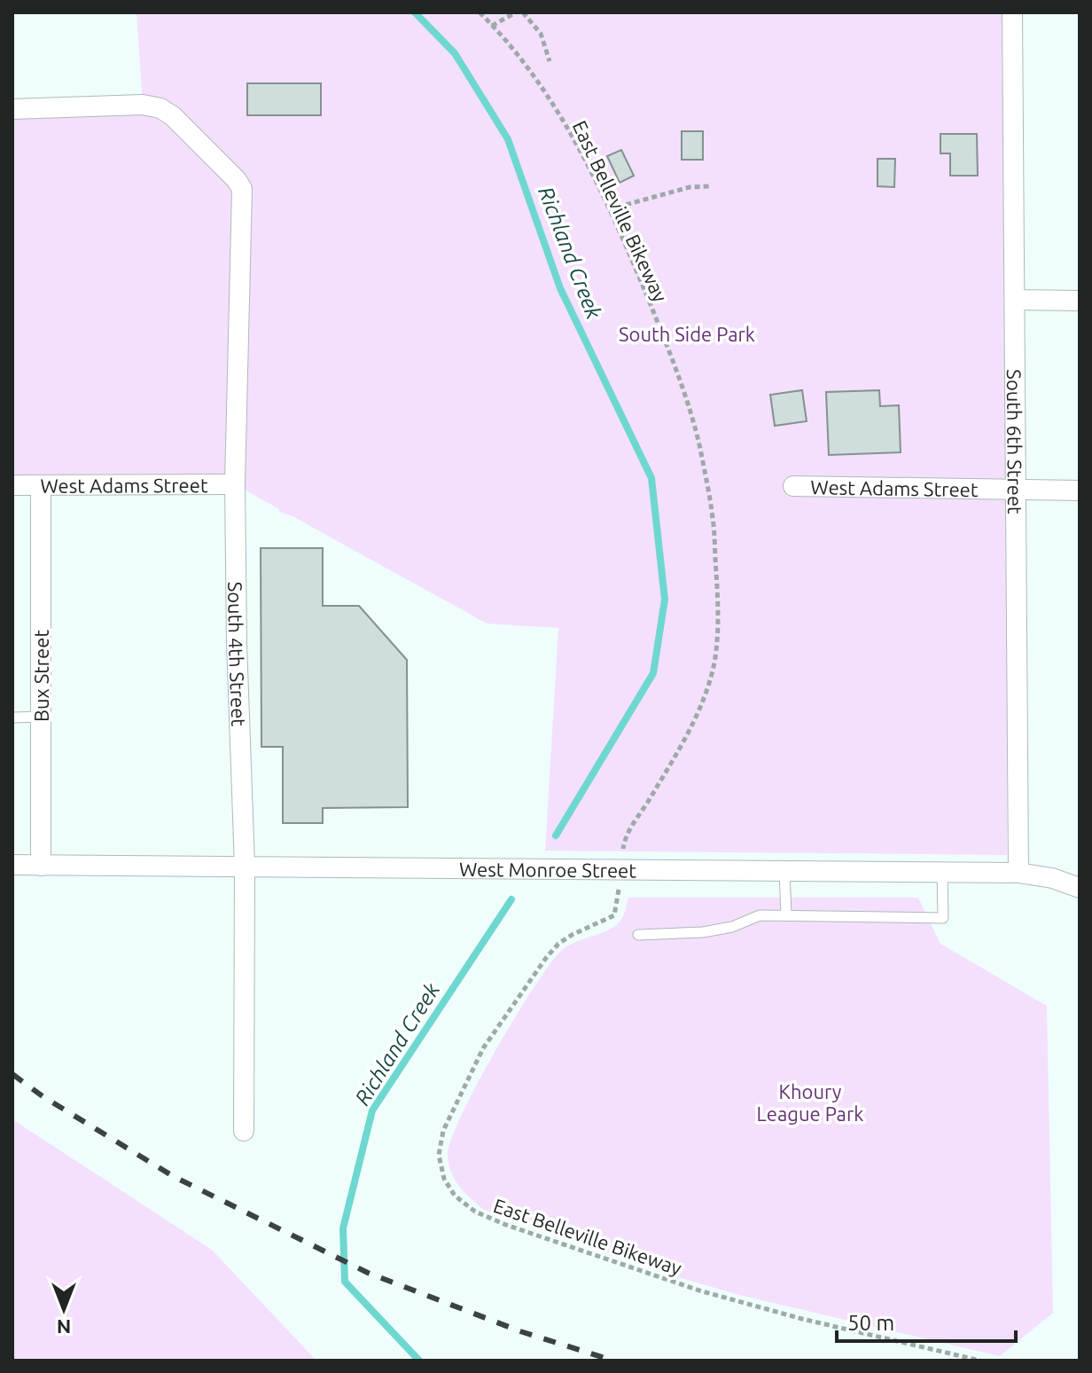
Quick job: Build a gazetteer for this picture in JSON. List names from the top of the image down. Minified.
{"streets":{"street":["South 6th Street","West Adams Street","South 4th Street","Bux Street","West Monroe Street"],"path":["East Belleville Bikeway"]},"crossings":[["East Belleville Bikeway","West Monroe Street"],["South 6th Street","West Adams Street"],["South 6th Street","West Monroe Street"],["West Adams Street","South 4th Street"],["West Adams Street","Bux Street"],["South 4th Street","West Monroe Street"],["Bux Street","West Monroe Street"]],"water":["Richland Creek"],"parks":["South Side Park","Khoury League Park"],"scale_bar":"50 m","north":"bottom"}
